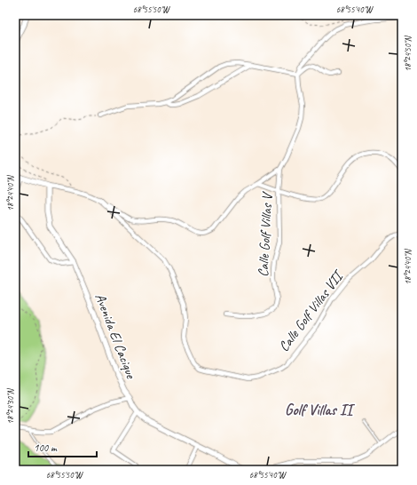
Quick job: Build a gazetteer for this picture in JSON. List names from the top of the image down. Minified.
{"streets":{"street":["Calle Golf Villas V","Calle Golf Villas VII","Avenida El Cacique"]},"districts":["Golf Villas II"],"scale_bar":"100 m","coordinates":["68°55'50\"W","68°55'40\"W","18°24'50\"N","18°24'40\"N","18°24'30\"N"]}
